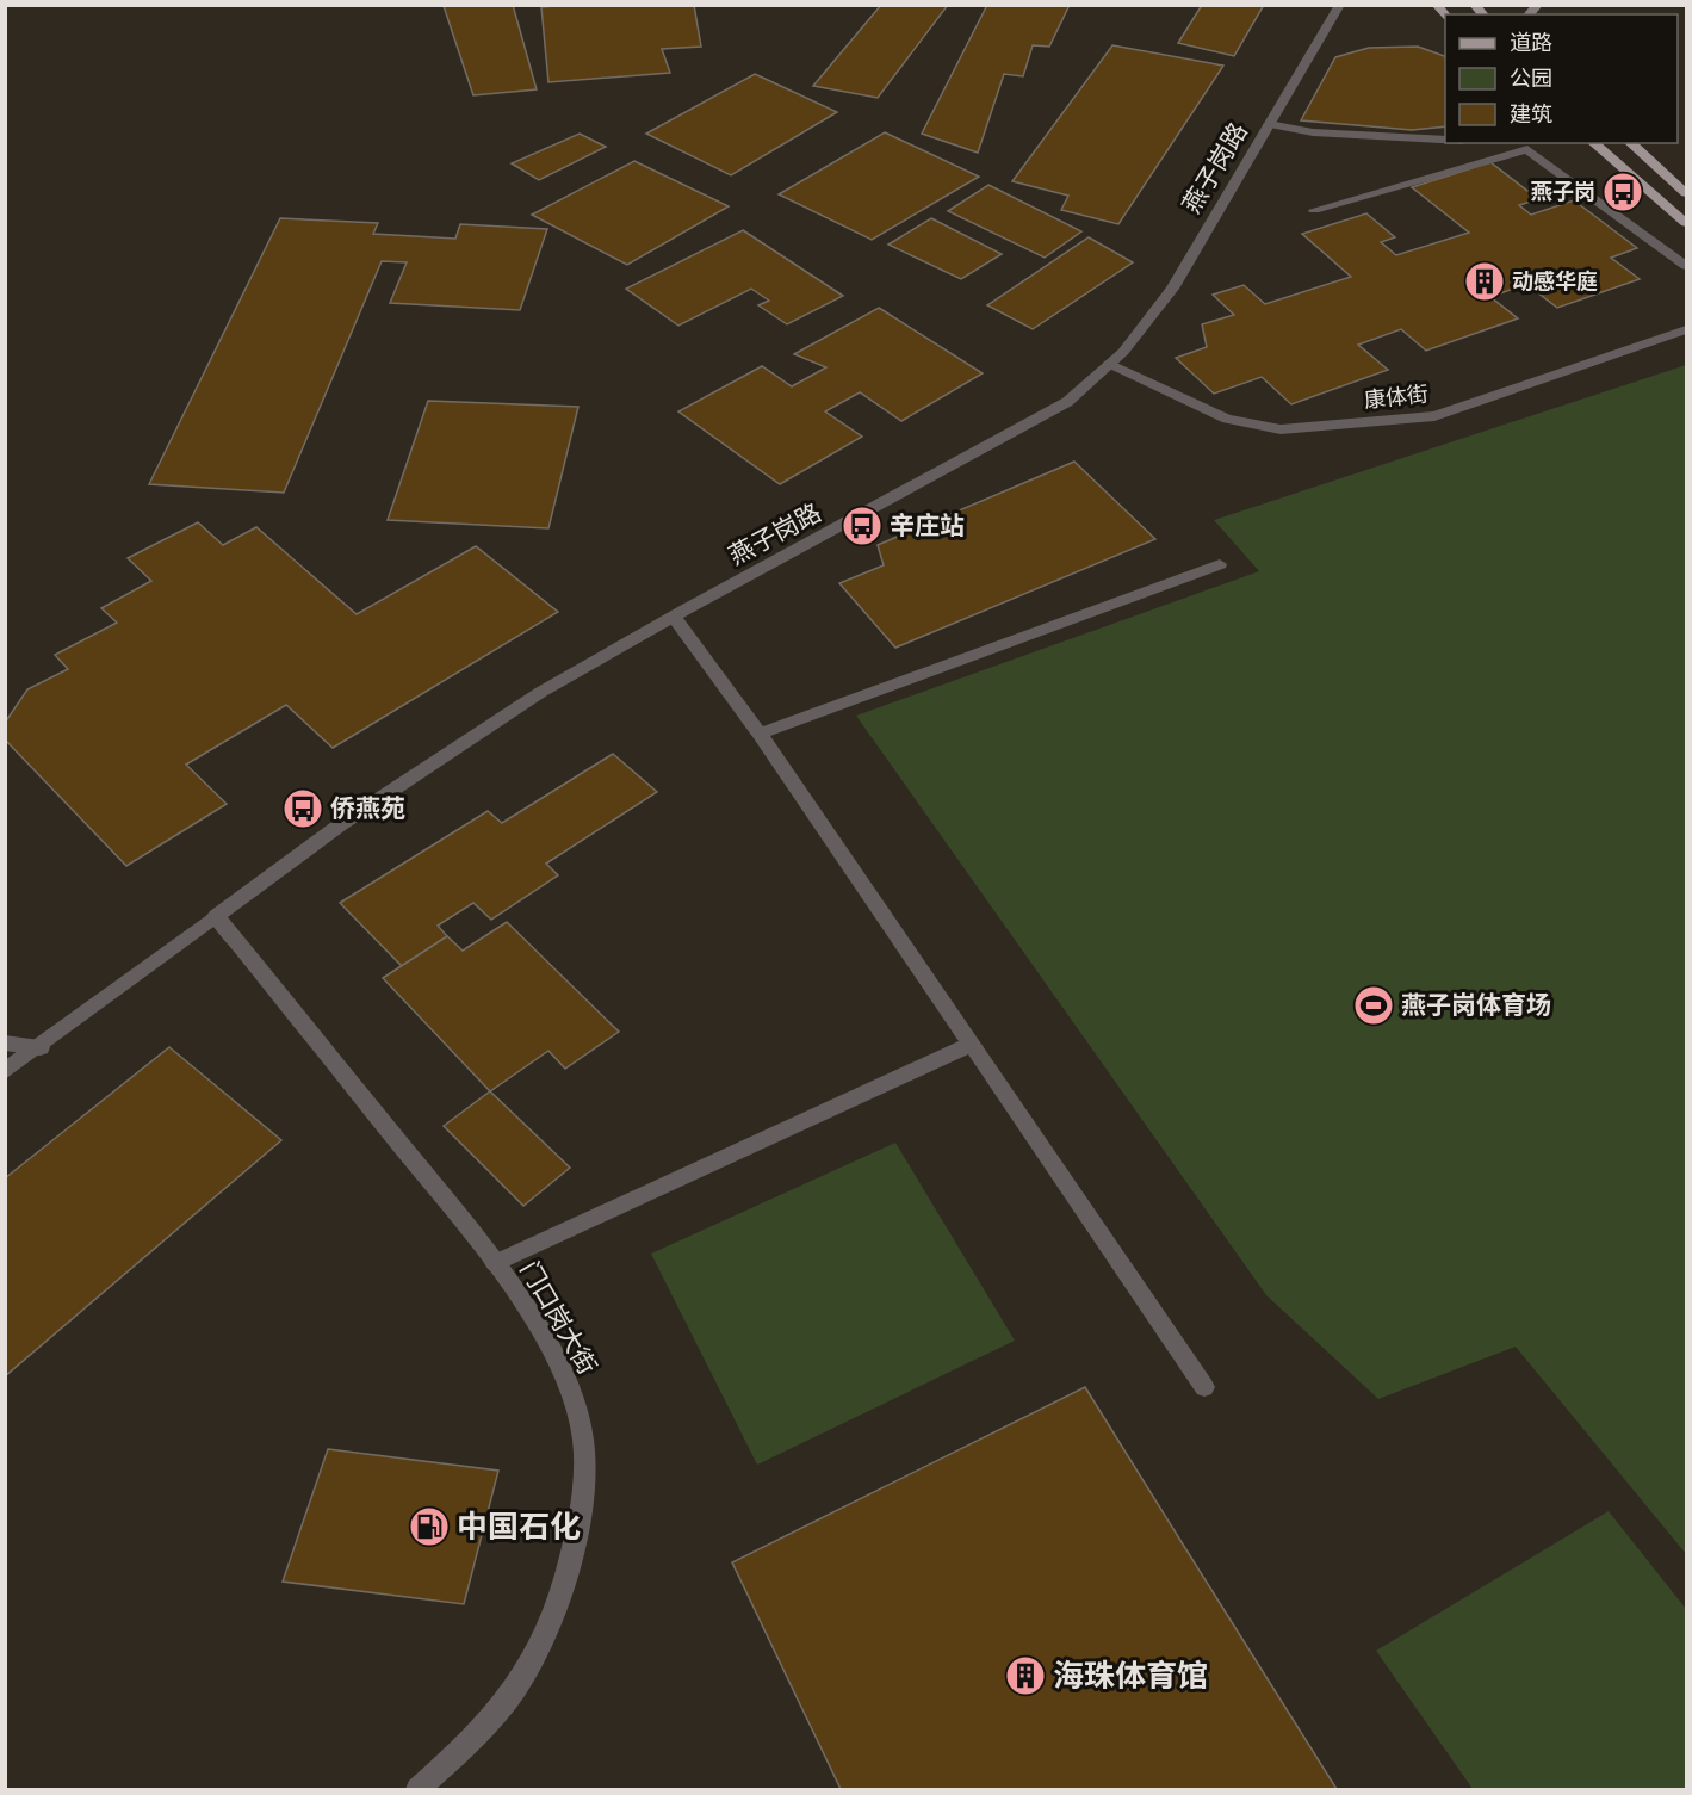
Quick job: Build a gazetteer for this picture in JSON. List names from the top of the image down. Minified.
{"streets":{"street":["燕子岗路","康体街","门口岗大街"]},"crossings":[["燕子岗路","康体街"],["燕子岗路","门口岗大街"]],"places":{"bus stop":["燕子岗","辛庄站","侨燕苑"],"building":["动感华庭","海珠体育馆"],"sports":["燕子岗体育场"],"fuel station":["中国石化"]},"legend":["道路","公园","建筑"]}
